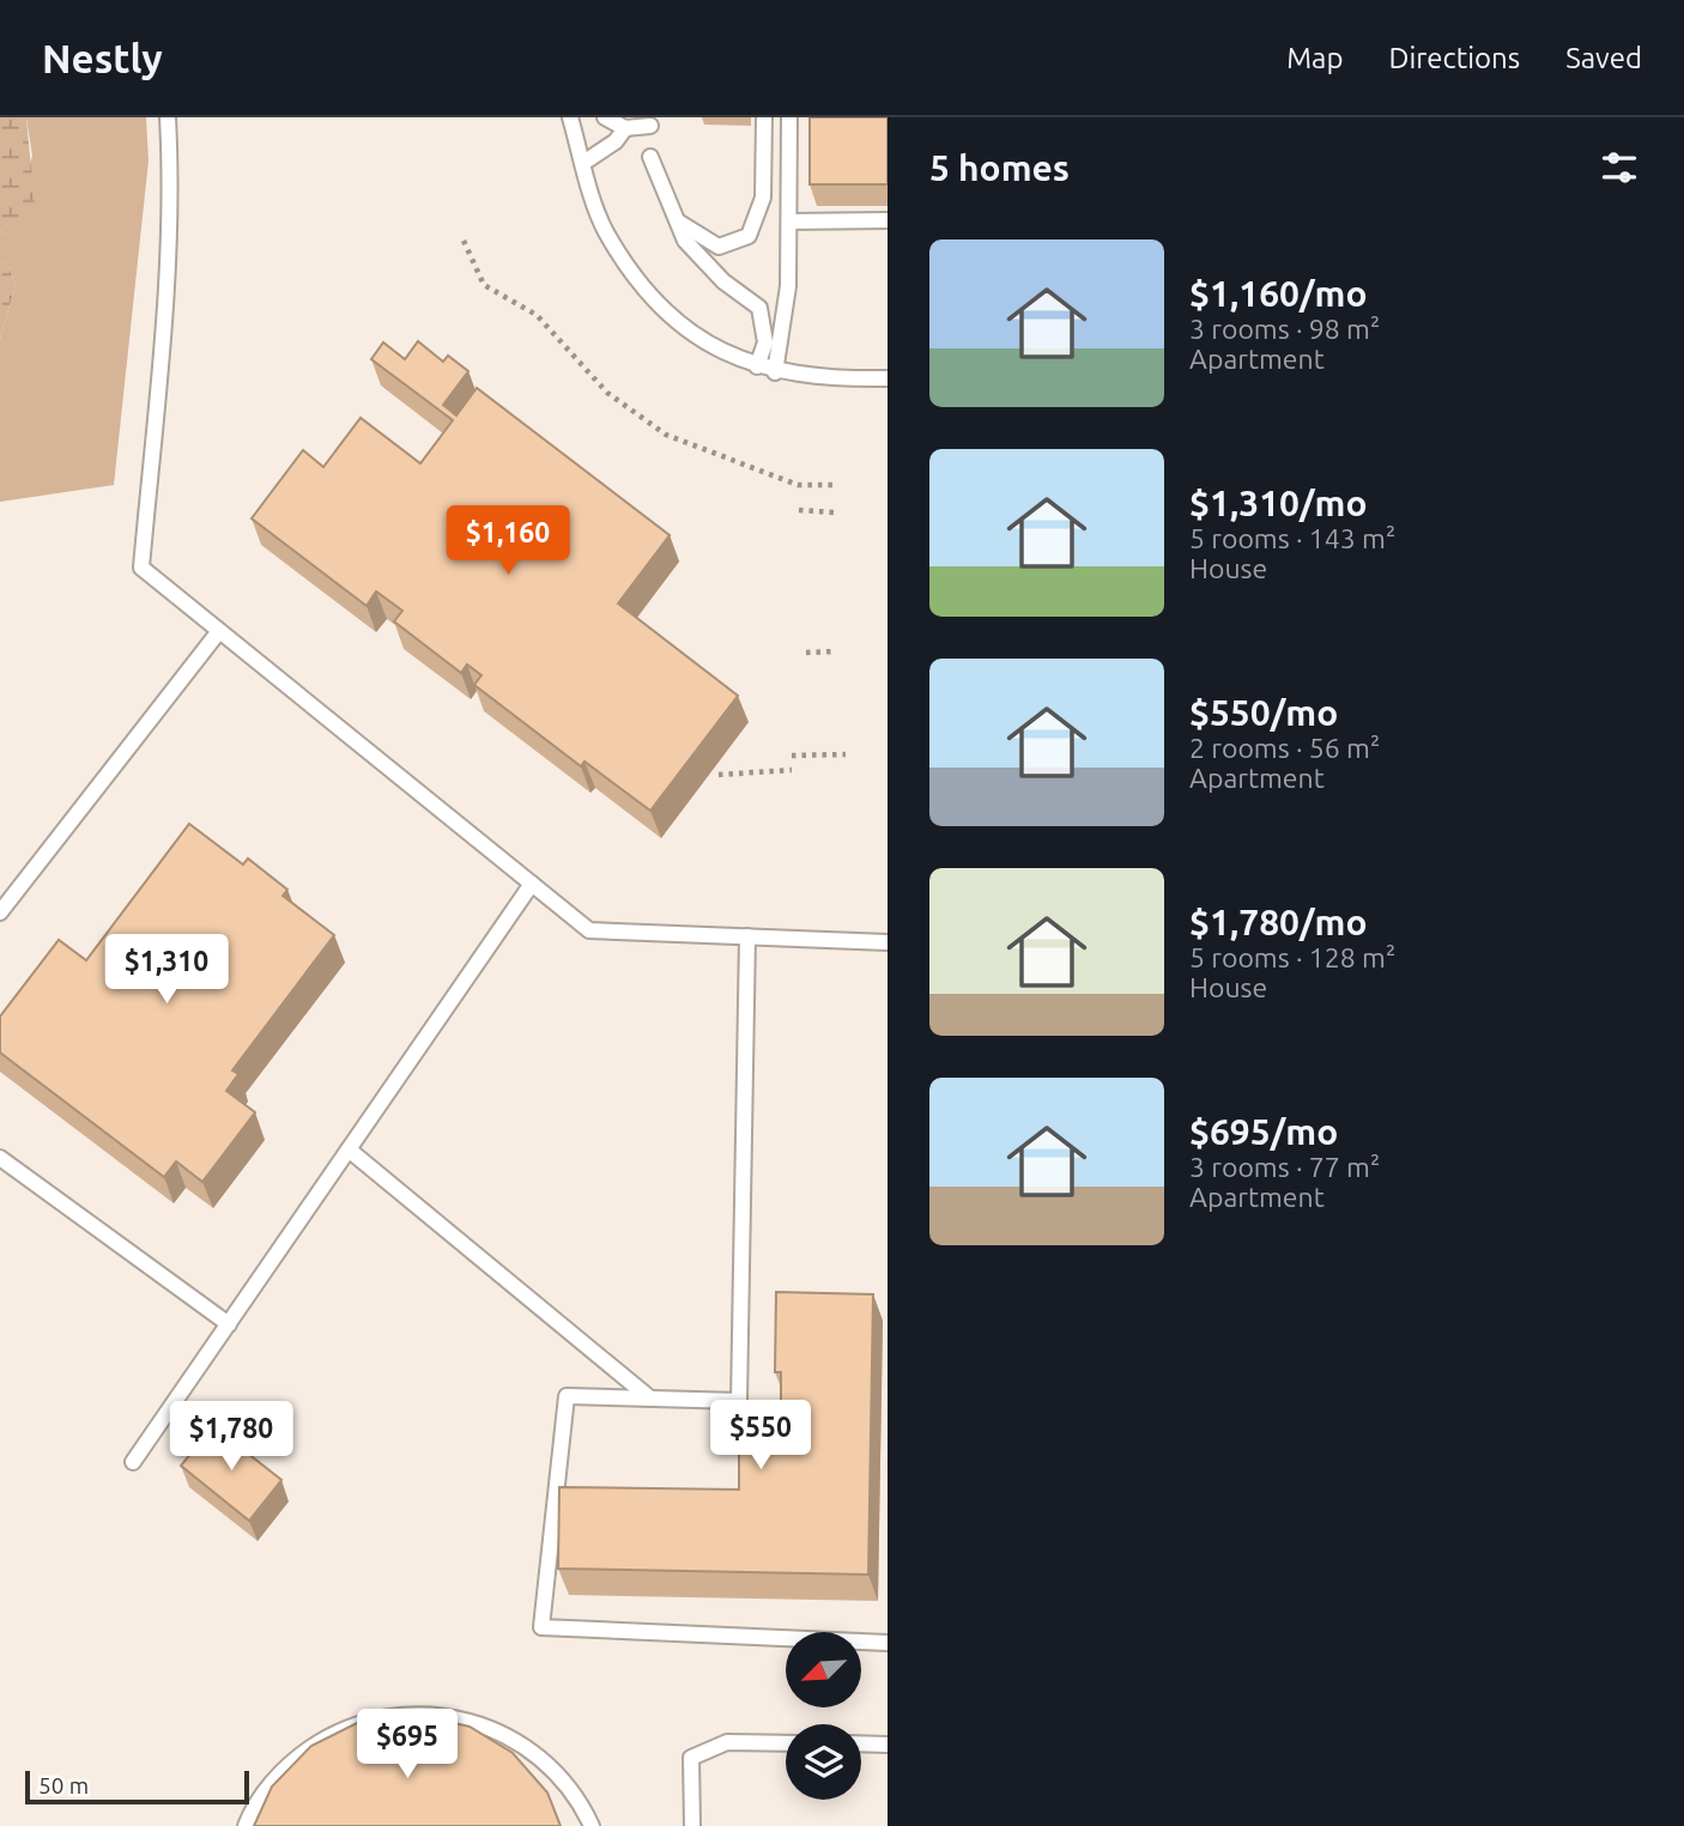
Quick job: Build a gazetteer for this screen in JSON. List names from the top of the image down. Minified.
{"scale_bar":"50 m","north":"bottom left","page":{"header":"Nestly","nav":["Map","Directions","Saved"],"heading":"5 homes","list":[{"name":"$1,160/mo","note":"3 rooms · 98 m² · Apartment"},{"name":"$1,310/mo","note":"5 rooms · 143 m² · House"},{"name":"$550/mo","note":"2 rooms · 56 m² · Apartment"},{"name":"$1,780/mo","note":"5 rooms · 128 m² · House"},{"name":"$695/mo","note":"3 rooms · 77 m² · Apartment"}],"price":["$1,160","$1,310","$550","$1,780","$695"],"scale":"50 m"}}
